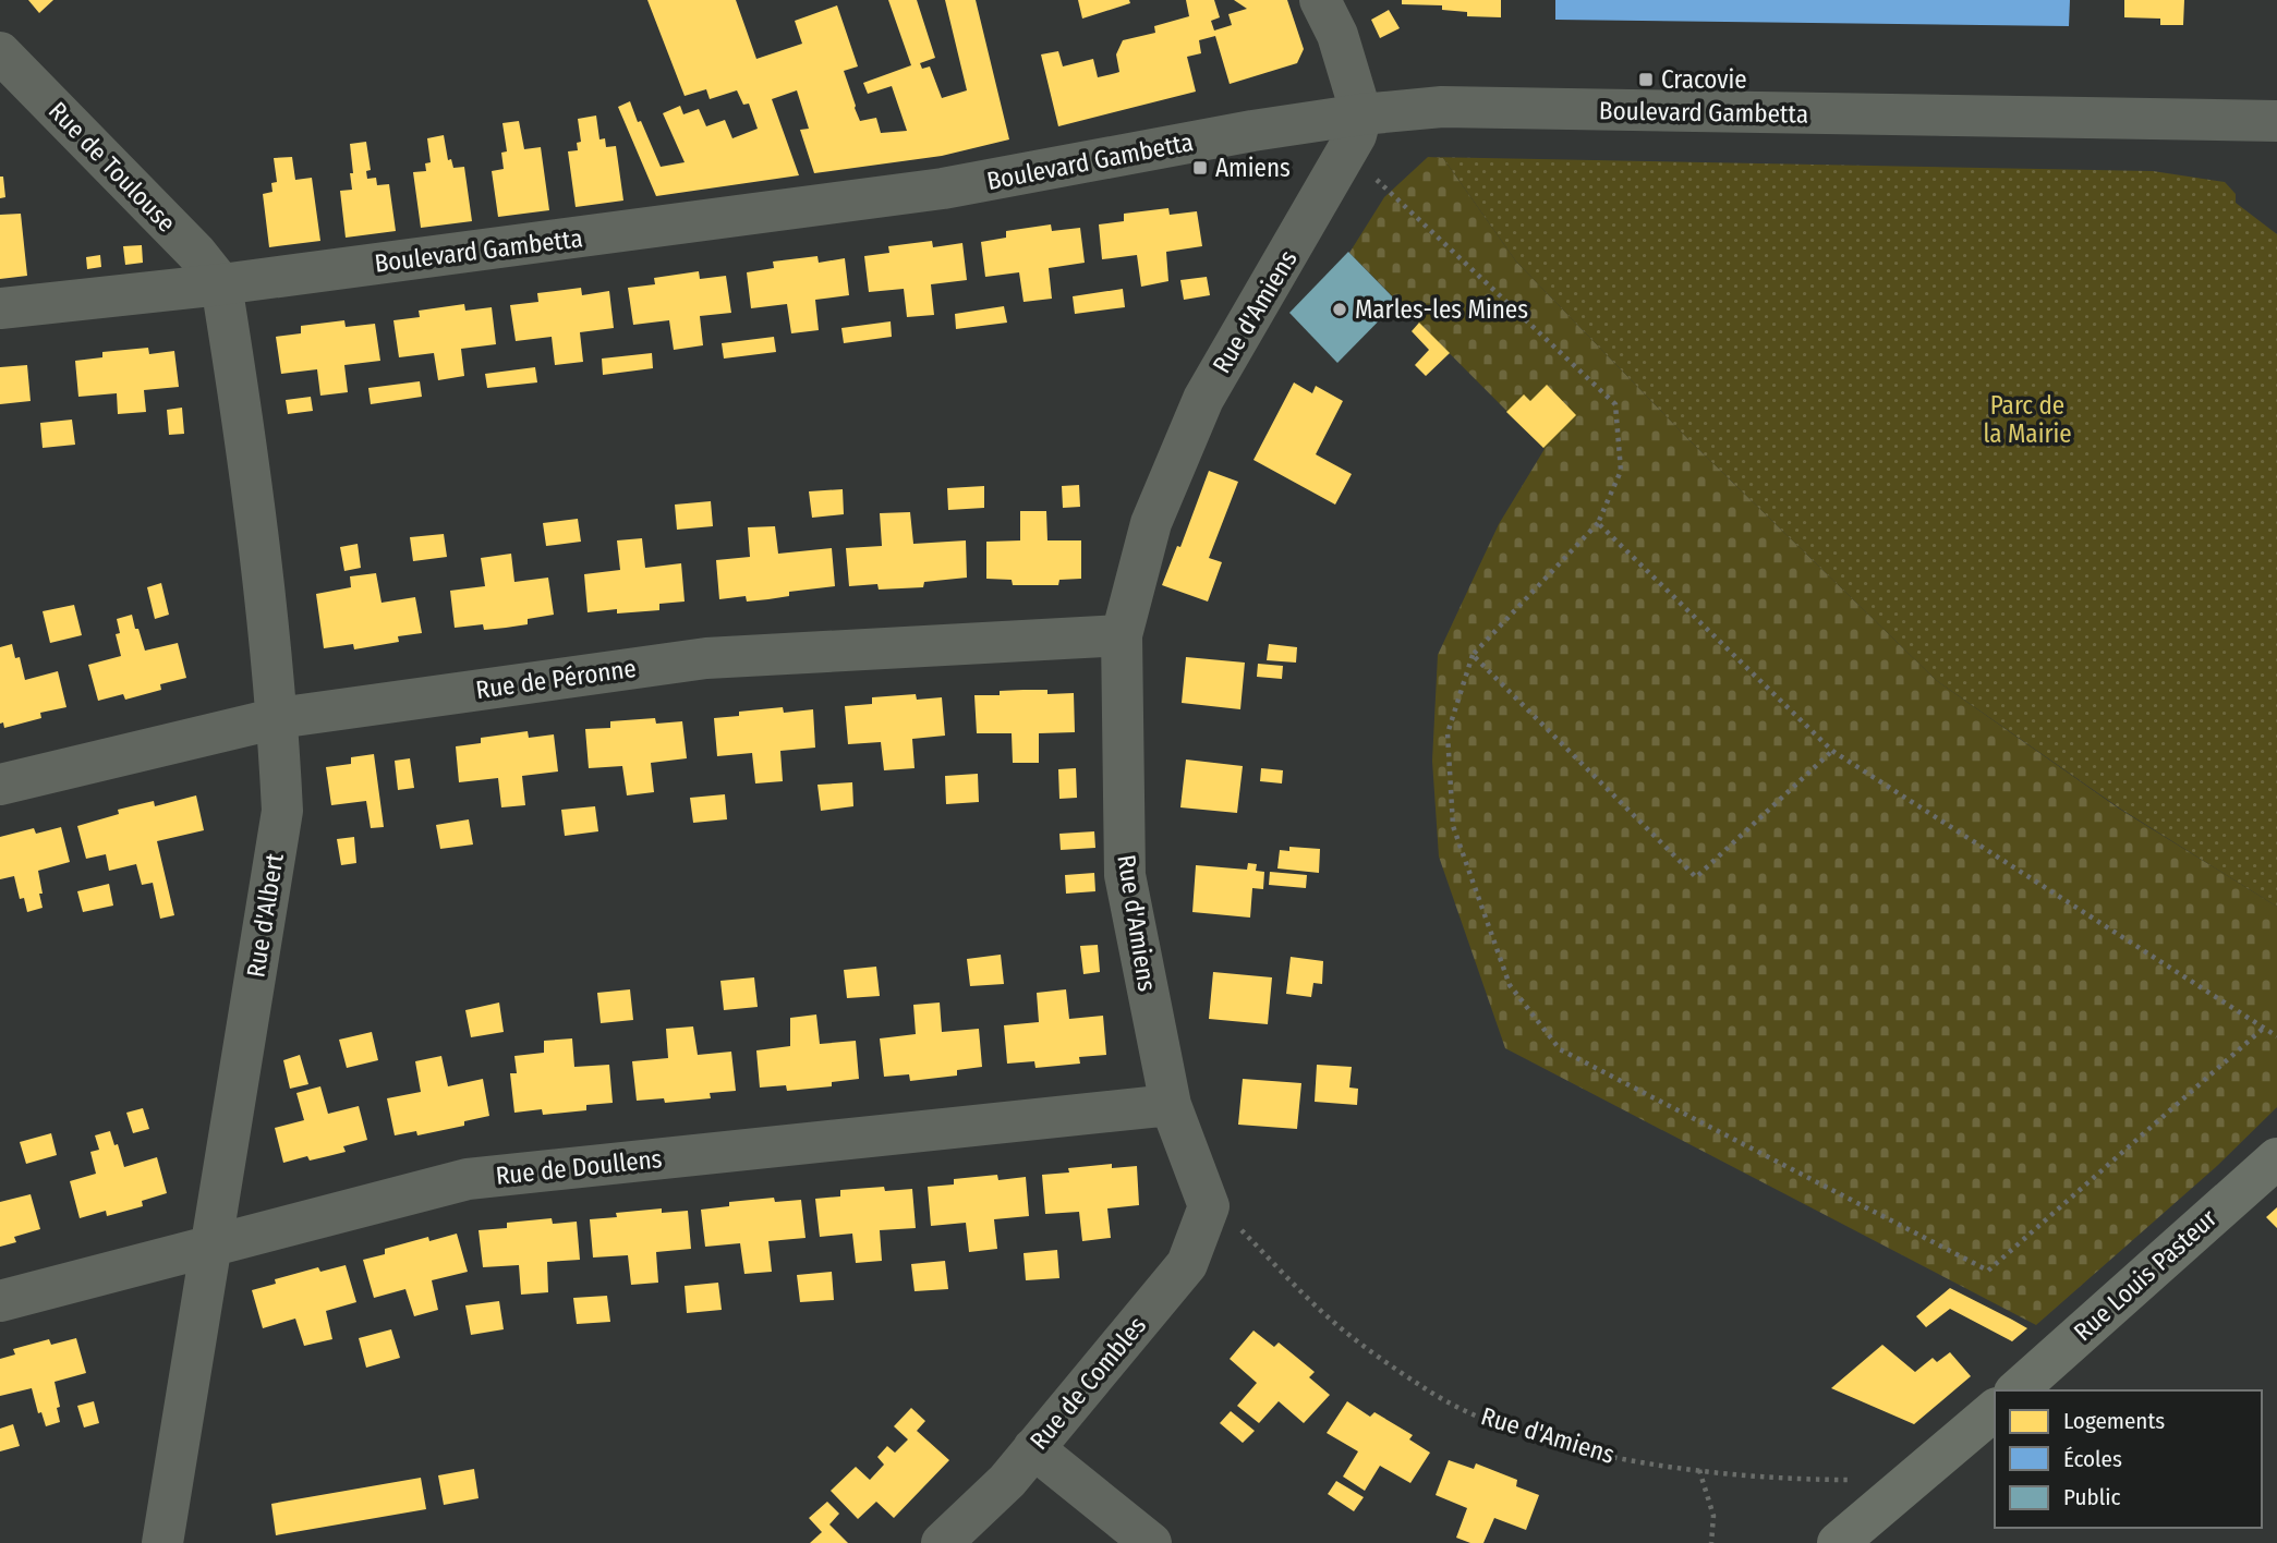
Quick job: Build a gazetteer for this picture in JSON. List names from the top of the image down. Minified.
{"streets":{"main road":["Rue Louis Pasteur"],"street":["Boulevard Gambetta","Rue de Toulouse","Rue d'Amiens","Rue de Péronne","Rue d'Albert","Rue de Doullens","Rue de Combles"]},"crossings":[["Boulevard Gambetta","Rue de Toulouse"],["Boulevard Gambetta","Rue d'Amiens"],["Boulevard Gambetta","Rue d'Albert"],["Rue de Toulouse","Rue d'Albert"],["Rue d'Amiens","Rue de Péronne"],["Rue d'Amiens","Rue de Doullens"],["Rue d'Amiens","Rue de Combles"],["Rue de Péronne","Rue d'Albert"],["Rue d'Albert","Rue de Doullens"]],"parks":["Parc de la Mairie"],"places":{"transit":["Cracovie","Amiens"],"other":["Marles-les Mines"]},"legend":["Logements","Écoles","Public"]}
